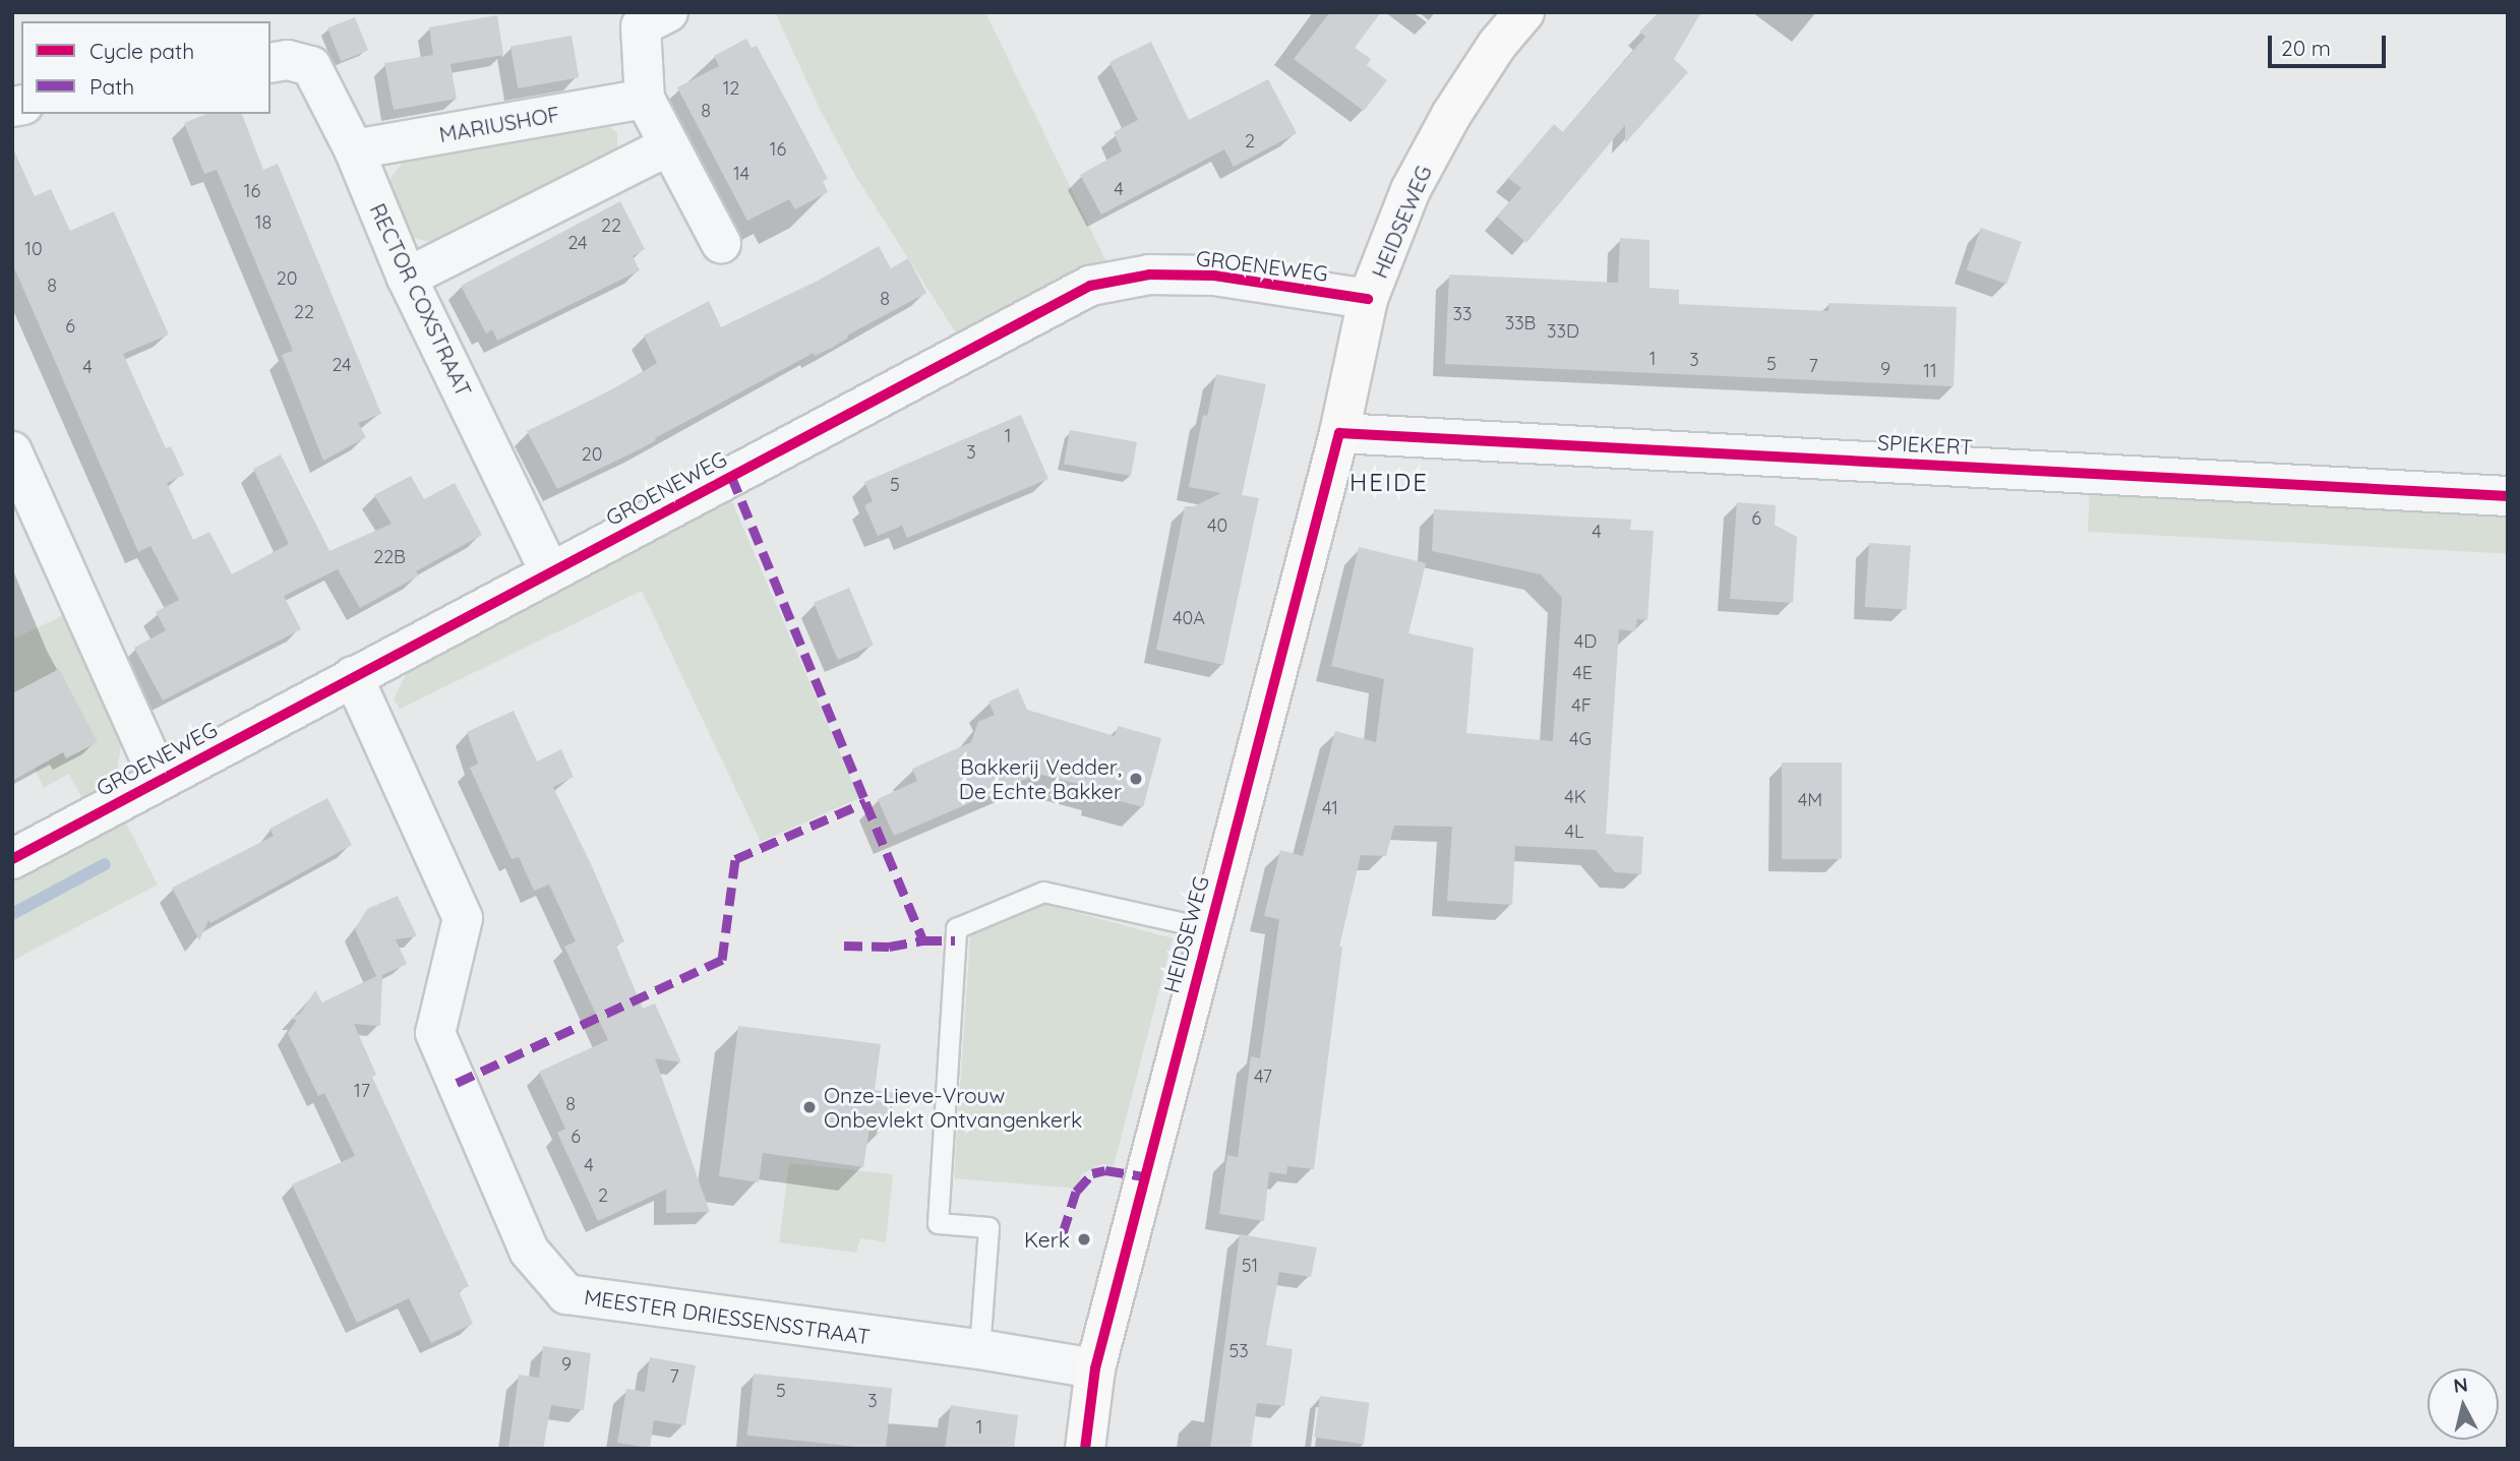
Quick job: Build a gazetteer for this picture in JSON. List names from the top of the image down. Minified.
{"streets":{"street":["MARIUSHOF","HEIDSEWEG","GROENEWEG","RECTOR COXSTRAAT","SPIEKERT","MEESTER DRIESSENSSTRAAT"]},"crossings":[["MARIUSHOF","RECTOR COXSTRAAT"],["HEIDSEWEG","GROENEWEG"],["HEIDSEWEG","SPIEKERT"],["HEIDSEWEG","MEESTER DRIESSENSSTRAAT"],["GROENEWEG","RECTOR COXSTRAAT"],["GROENEWEG","MEESTER DRIESSENSSTRAAT"]],"districts":["HEIDE"],"places":["Bakkerij Vedder, De Echte Bakker","Onze-Lieve-Vrouw Onbevlekt Ontvangenkerk","Kerk"],"house_numbers":["12","8","2","16","14","4","16","18","22","24","10","20","8","8","22","33","33B","6","33D","1","3","5","24","7","4","9","11","1","3","20","5","6","40","4","22B","40A","4D","4E","4F","4G","4K","4M","41","4L","47","17","8","6","4","2","51","53","9","7","5","3","1"],"legend":["Cycle path","Path"],"scale_bar":"20 m","north":"top"}
